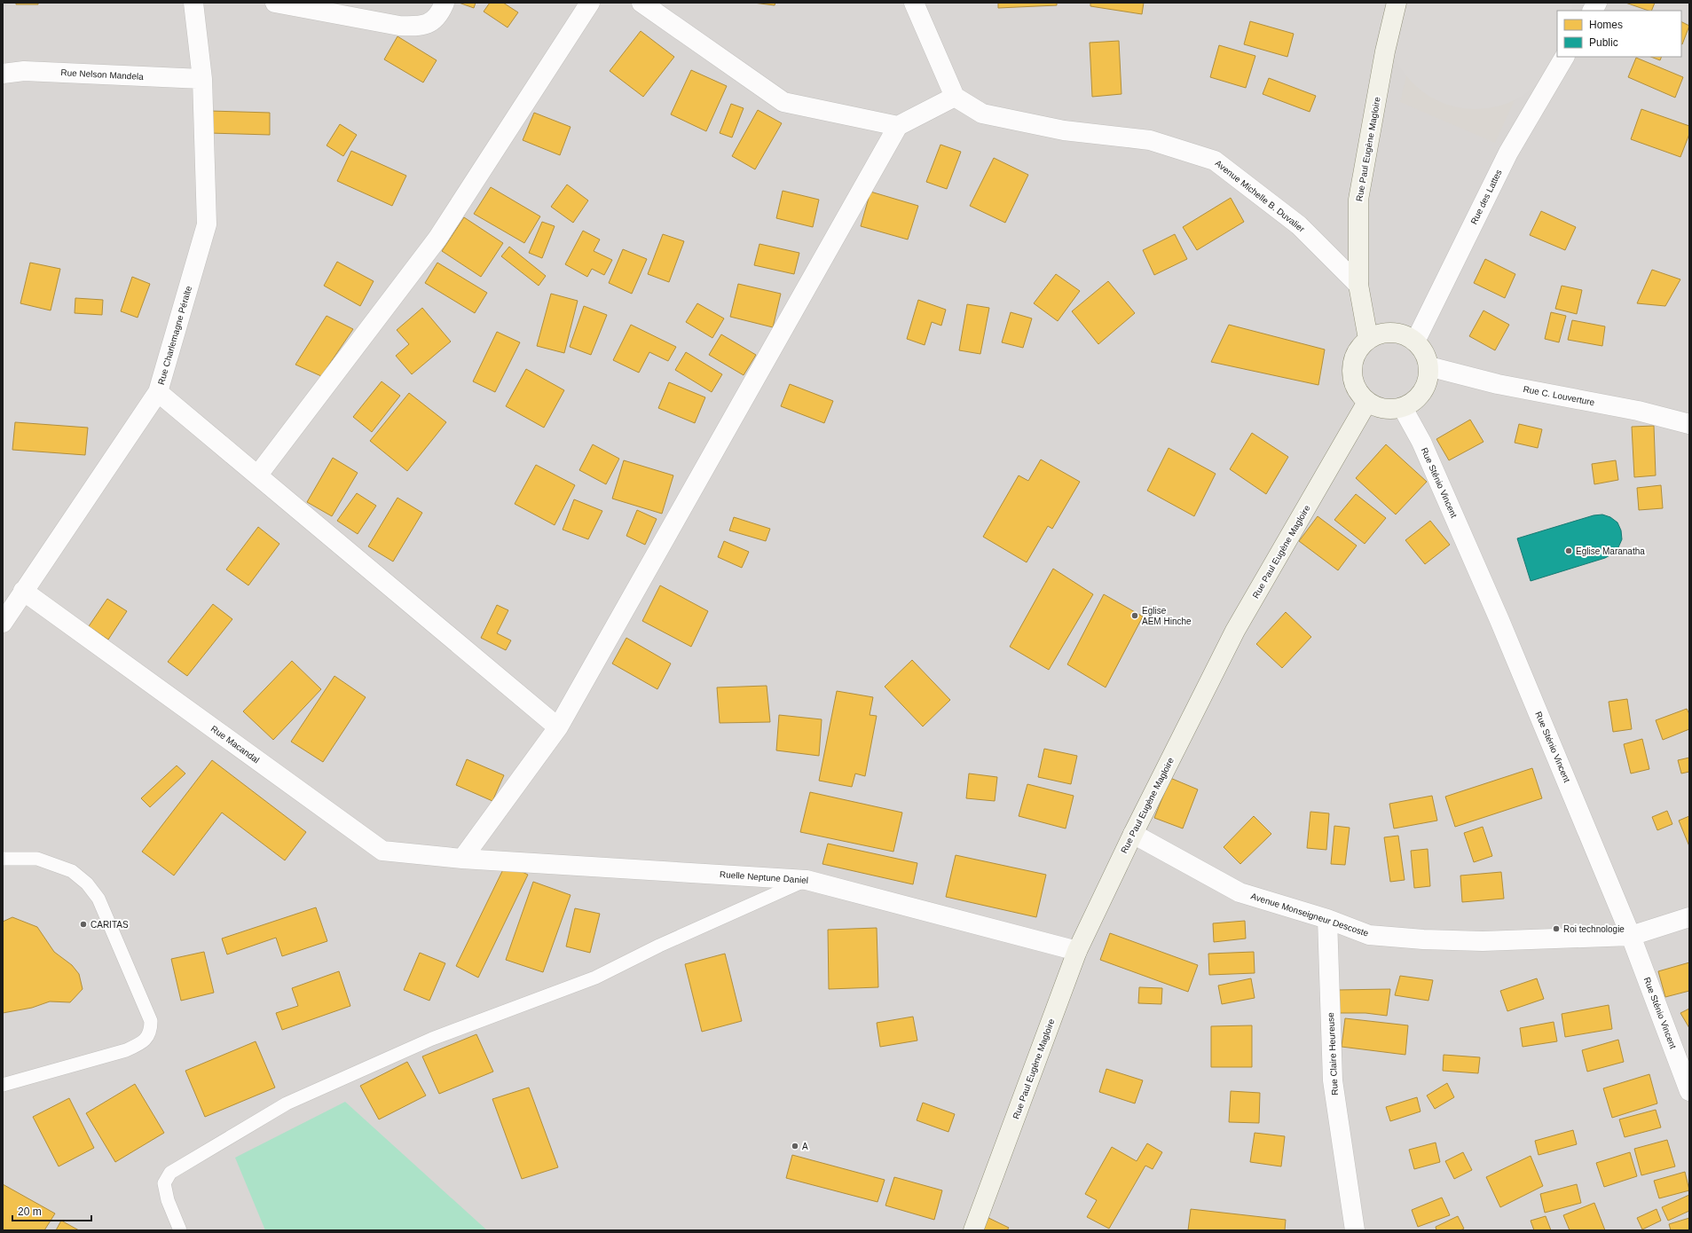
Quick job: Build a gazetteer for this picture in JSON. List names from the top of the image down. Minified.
{"streets":{"main road":["Rue Paul Eugène Magloire"],"street":["Rue Nelson Mandela","Avenue Michelle B. Duvalier","Rue des Lattes","Rue Charlemagne Péralte","Rue C. Louverture","Rue Sténio Vincent","Rue Macandal","Ruelle Neptune Daniel","Avenue Monseigneur Descoste","Rue Claire Heureuse"]},"crossings":[["Rue Nelson Mandela","Rue Charlemagne Péralte"],["Rue Paul Eugène Magloire","Avenue Michelle B. Duvalier"],["Rue Paul Eugène Magloire","Rue des Lattes"],["Rue Paul Eugène Magloire","Rue C. Louverture"],["Rue Paul Eugène Magloire","Rue Sténio Vincent"],["Rue Paul Eugène Magloire","Ruelle Neptune Daniel"],["Rue Paul Eugène Magloire","Avenue Monseigneur Descoste"],["Rue des Lattes","Rue C. Louverture"],["Rue des Lattes","Rue Sténio Vincent"],["Rue Charlemagne Péralte","Rue Macandal"],["Rue C. Louverture","Rue Sténio Vincent"],["Rue Sténio Vincent","Avenue Monseigneur Descoste"],["Rue Macandal","Ruelle Neptune Daniel"],["Avenue Monseigneur Descoste","Rue Claire Heureuse"]],"places":["Eglise Maranatha","Eglise AEM Hinche","CARITAS","Roi technologie","A"],"legend":["Homes","Public"],"scale_bar":"20 m"}
